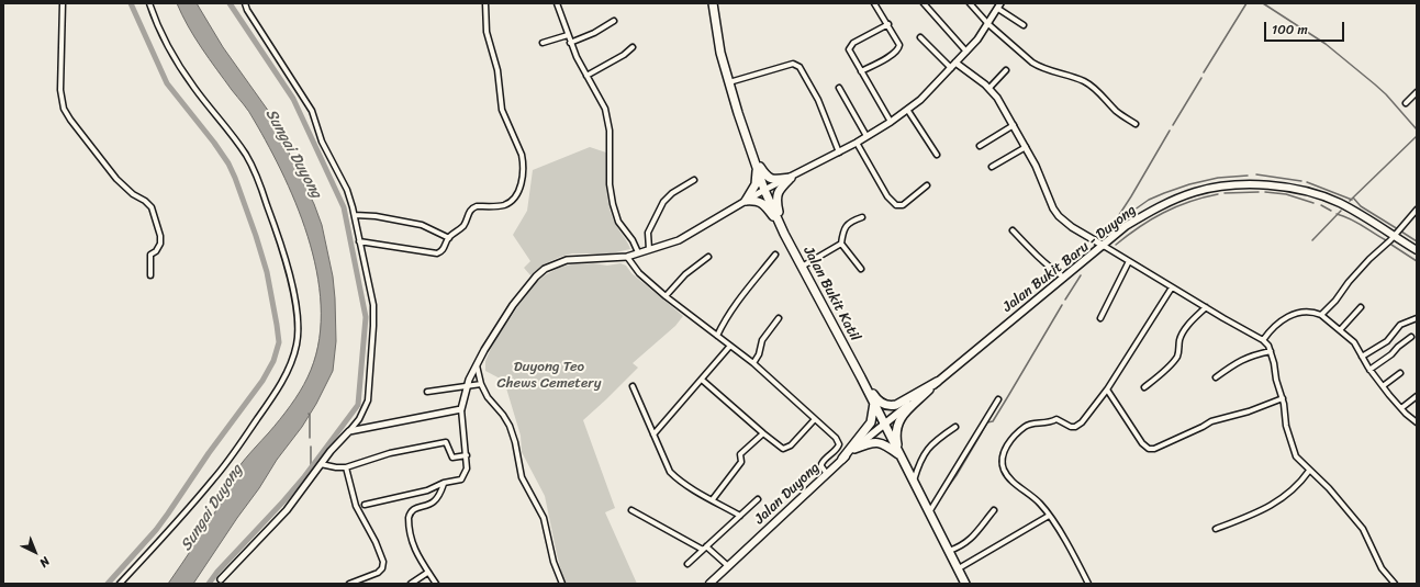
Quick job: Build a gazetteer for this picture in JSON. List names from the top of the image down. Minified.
{"streets":{"main road":["Jalan Bukit Baru - Duyong","Jalan Bukit Katil","Jalan Duyong"]},"crossings":[["Jalan Bukit Baru - Duyong","Jalan Bukit Katil"],["Jalan Bukit Baru - Duyong","Jalan Duyong"],["Jalan Bukit Katil","Jalan Duyong"]],"water":["Sungai Duyong"],"parks":["Duyong Teo Chews Cemetery"],"scale_bar":"100 m","north":"bottom right"}
